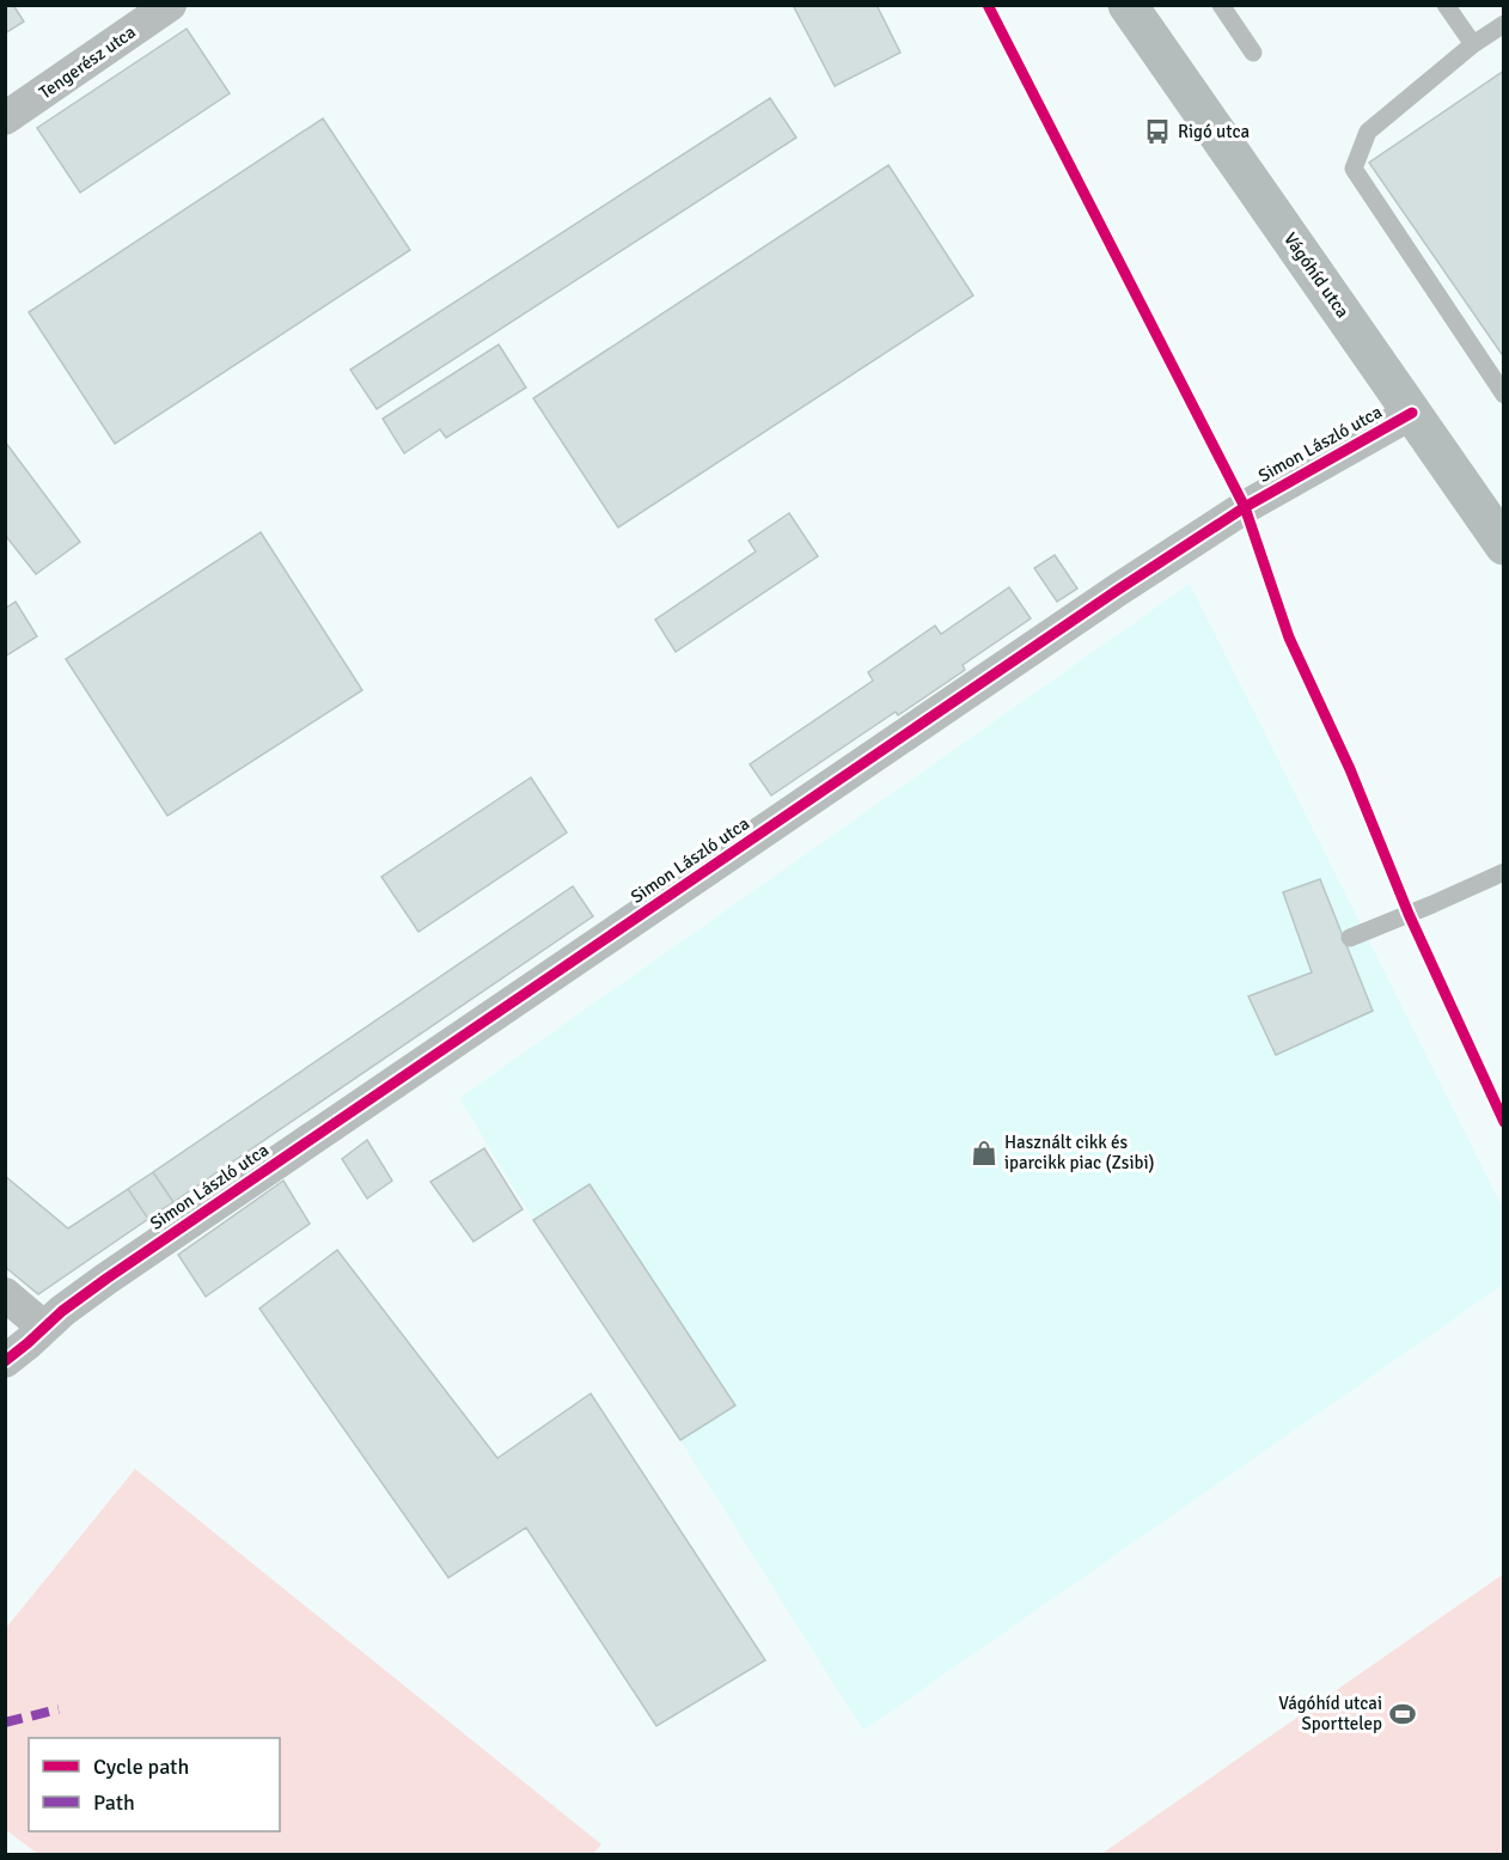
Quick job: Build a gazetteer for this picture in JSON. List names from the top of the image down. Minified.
{"streets":{"main road":["Vágóhíd utca"],"street":["Tengerész utca","Simon László utca"]},"crossings":[["Vágóhíd utca","Simon László utca"]],"places":{"bus stop":["Rigó utca"],"shop":["Használt cikk és iparcikk piac (Zsibi)"],"sports":["Vágóhíd utcai Sporttelep"]},"legend":["Cycle path","Path"]}
